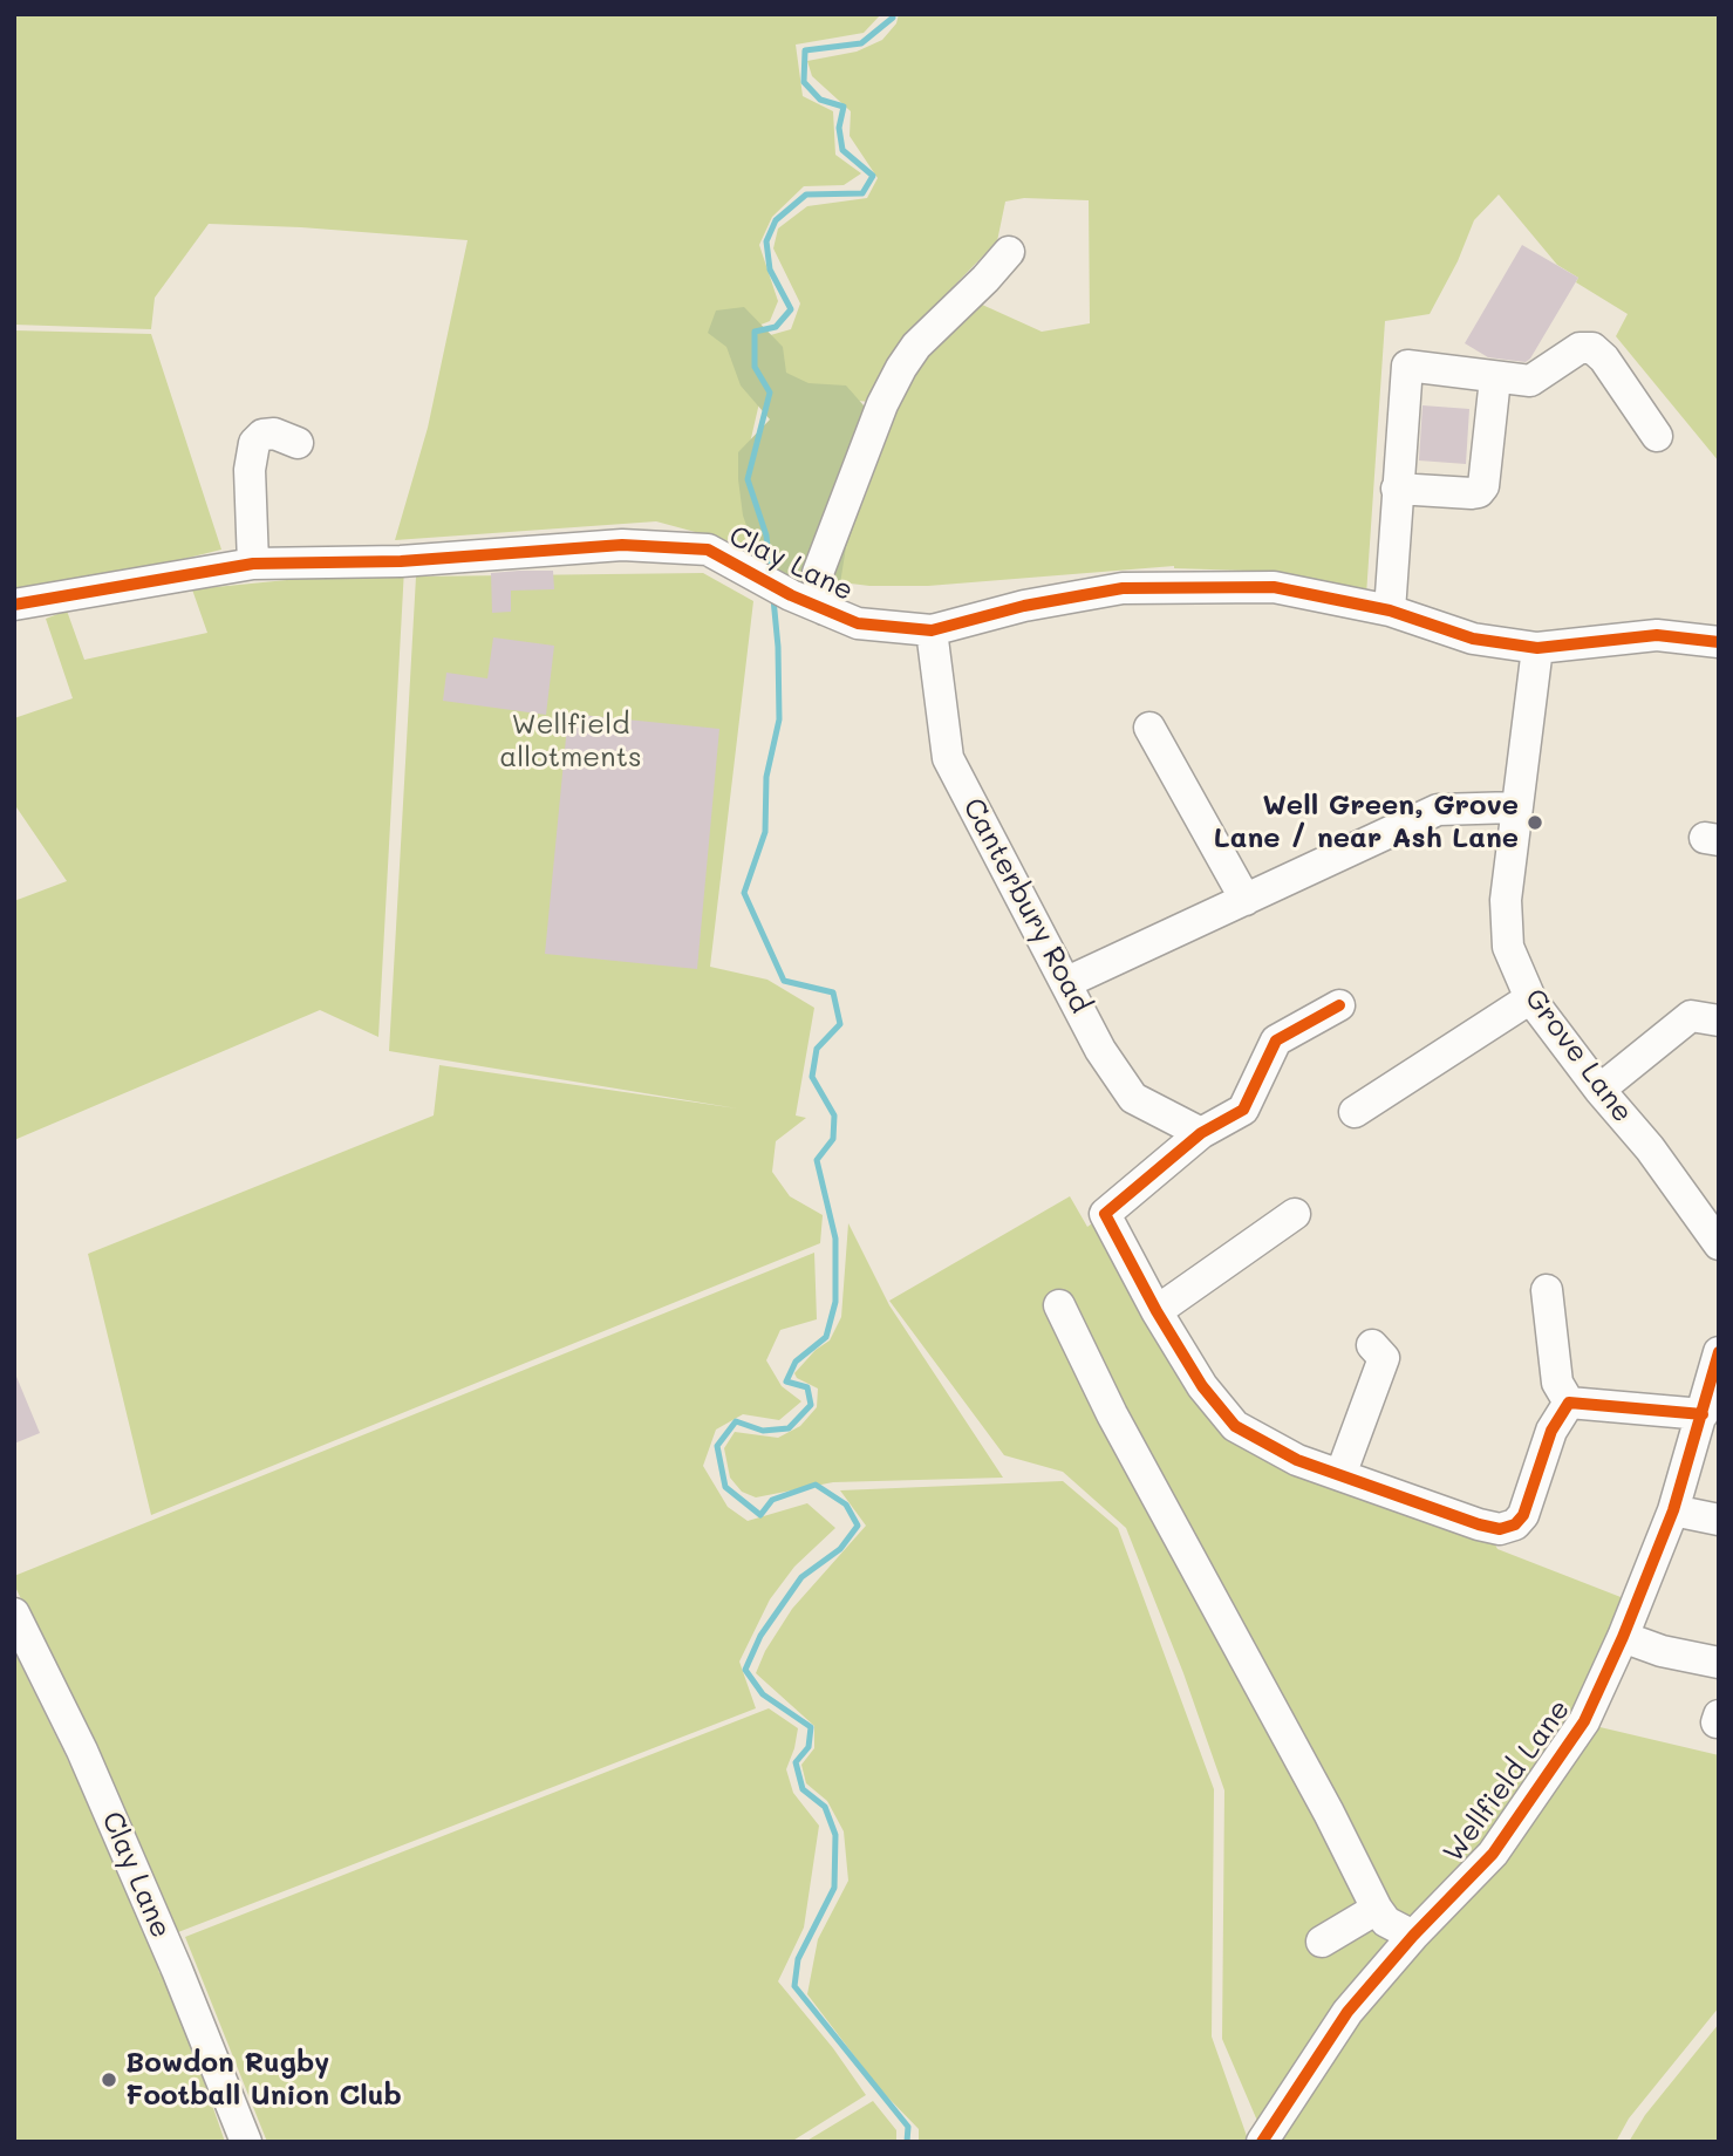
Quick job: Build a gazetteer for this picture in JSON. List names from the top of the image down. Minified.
{"streets":{"street":["Clay Lane","Canterbury Road","Grove Lane","Wellfield Lane"]},"crossings":[["Clay Lane","Canterbury Road"],["Clay Lane","Grove Lane"]],"parks":["Wellfield allotments"],"places":["Well Green, Grove Lane / near Ash Lane","Bowdon Rugby Football Union Club"]}
